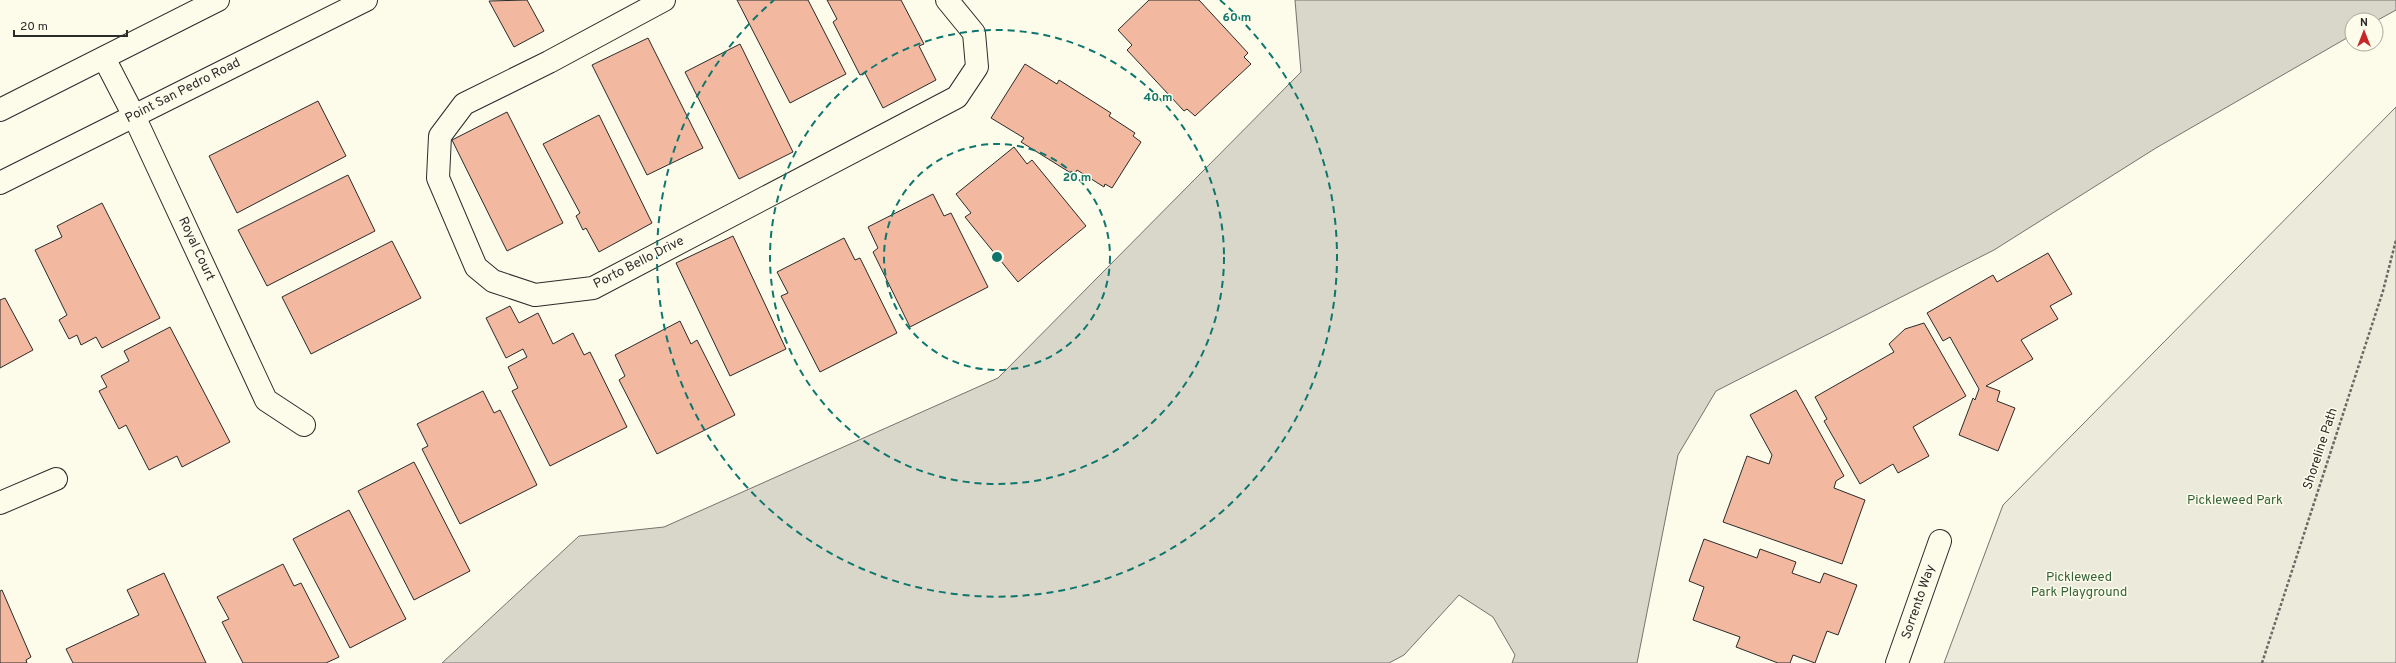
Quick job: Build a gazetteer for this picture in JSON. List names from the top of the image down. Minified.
{"streets":{"street":["Point San Pedro Road","Royal Court","Porto Bello Drive","Sorrento Way"],"path":["Shoreline Path"]},"crossings":[["Point San Pedro Road","Royal Court"]],"parks":["Pickleweed Park","Pickleweed Park Playground"],"scale_bar":"20 m","north":"top","rings":["60 m","40 m","20 m"]}
